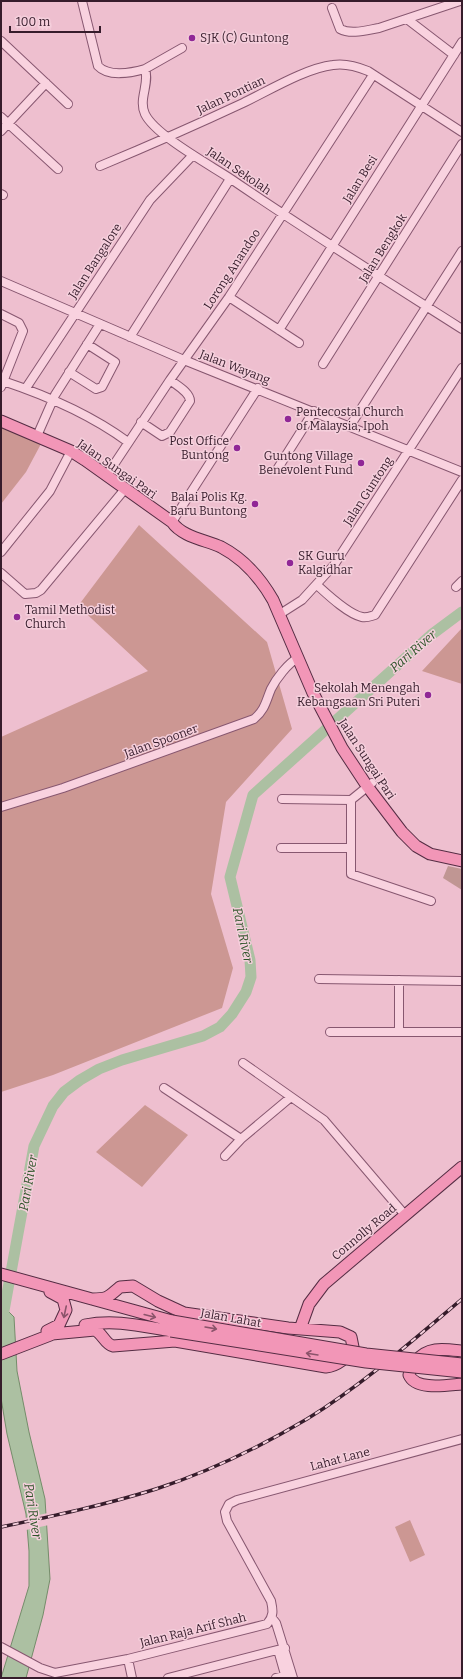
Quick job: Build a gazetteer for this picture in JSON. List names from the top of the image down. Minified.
{"streets":{"main road":["Jalan Sungai Pari","Connolly Road","Jalan Lahat"],"street":["Jalan Pontian","Jalan Sekolah","Jalan Besi","Jalan Bengkok","Jalan Bangalore","Lorong Anandoo","Jalan Wayang","Jalan Guntong","Jalan Spooner","Lahat Lane","Jalan Raja Arif Shah"]},"crossings":[["Jalan Pontian","Jalan Sekolah"],["Jalan Pontian","Jalan Besi"],["Jalan Pontian","Lorong Anandoo"],["Jalan Sekolah","Jalan Besi"],["Jalan Sekolah","Jalan Bengkok"],["Jalan Sekolah","Jalan Bangalore"],["Jalan Sekolah","Lorong Anandoo"],["Jalan Bangalore","Jalan Wayang"],["Lorong Anandoo","Jalan Wayang"],["Lorong Anandoo","Jalan Sungai Pari"],["Jalan Wayang","Jalan Guntong"],["Jalan Sungai Pari","Jalan Guntong"],["Jalan Sungai Pari","Jalan Spooner"],["Lahat Lane","Jalan Raja Arif Shah"]],"water":["Pari River"],"places":["SJK (C) Guntong","Pentecostal Church of Malaysia, Ipoh","Post Office Buntong","Guntong Village Benevolent Fund","Balai Polis Kg. Baru Buntong","SK Guru Kalgidhar","Tamil Methodist Church","Sekolah Menengah Kebangsaan Sri Puteri"],"scale_bar":"100 m"}
